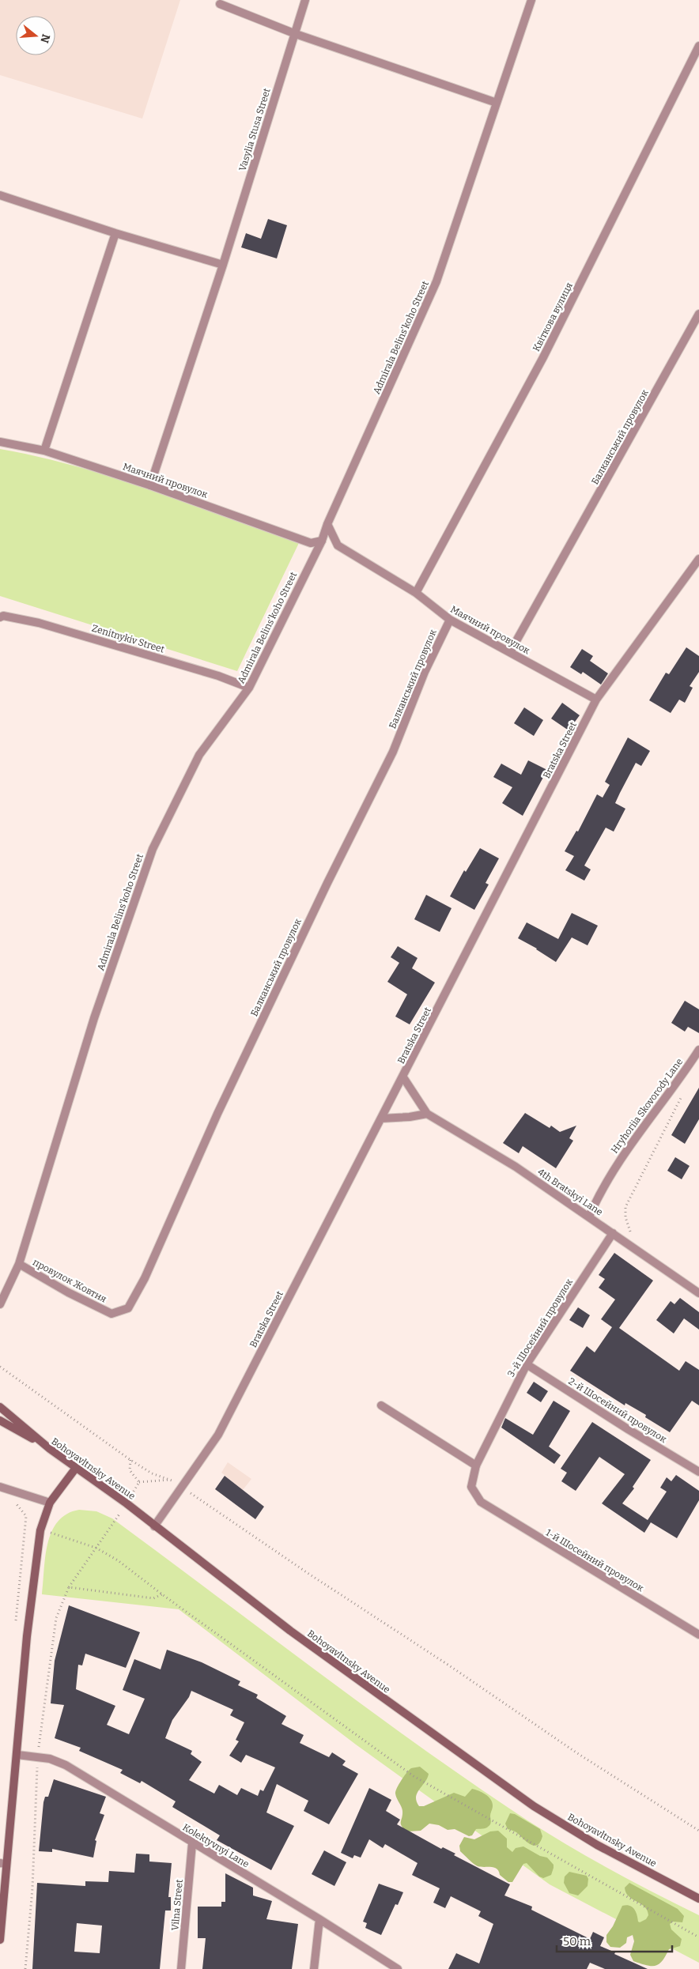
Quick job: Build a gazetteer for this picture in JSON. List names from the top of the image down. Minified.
{"streets":{"main road":["Bohoyavltnsky Avenue"],"street":["Vasylia Stusa Street","Квіткова вулиця","Admirala Belins'koho Street","Балканський провулок","Маячний провулок","Zenitnykiv Street","Bratska Street","Hryhoriia Skovorody Lane","4th Bratskyi Lane","провулок Жовтня","3-й Шосейний провулок","2-й Шосейний провулок","1-й Шосейний провулок","Kolektyvnyi Lane","Vilna Street"]},"crossings":[["Vasylia Stusa Street","Маячний провулок"],["Квіткова вулиця","Маячний провулок"],["Admirala Belins'koho Street","Маячний провулок"],["Admirala Belins'koho Street","Zenitnykiv Street"],["Admirala Belins'koho Street","провулок Жовтня"],["Балканський провулок","Маячний провулок"],["Балканський провулок","провулок Жовтня"],["Маячний провулок","Bratska Street"],["Bratska Street","4th Bratskyi Lane"],["Bratska Street","Bohoyavltnsky Avenue"],["Hryhoriia Skovorody Lane","4th Bratskyi Lane"],["4th Bratskyi Lane","3-й Шосейний провулок"],["3-й Шосейний провулок","2-й Шосейний провулок"],["3-й Шосейний провулок","1-й Шосейний провулок"],["Kolektyvnyi Lane","Vilna Street"]],"scale_bar":"50 m","north":"right"}
